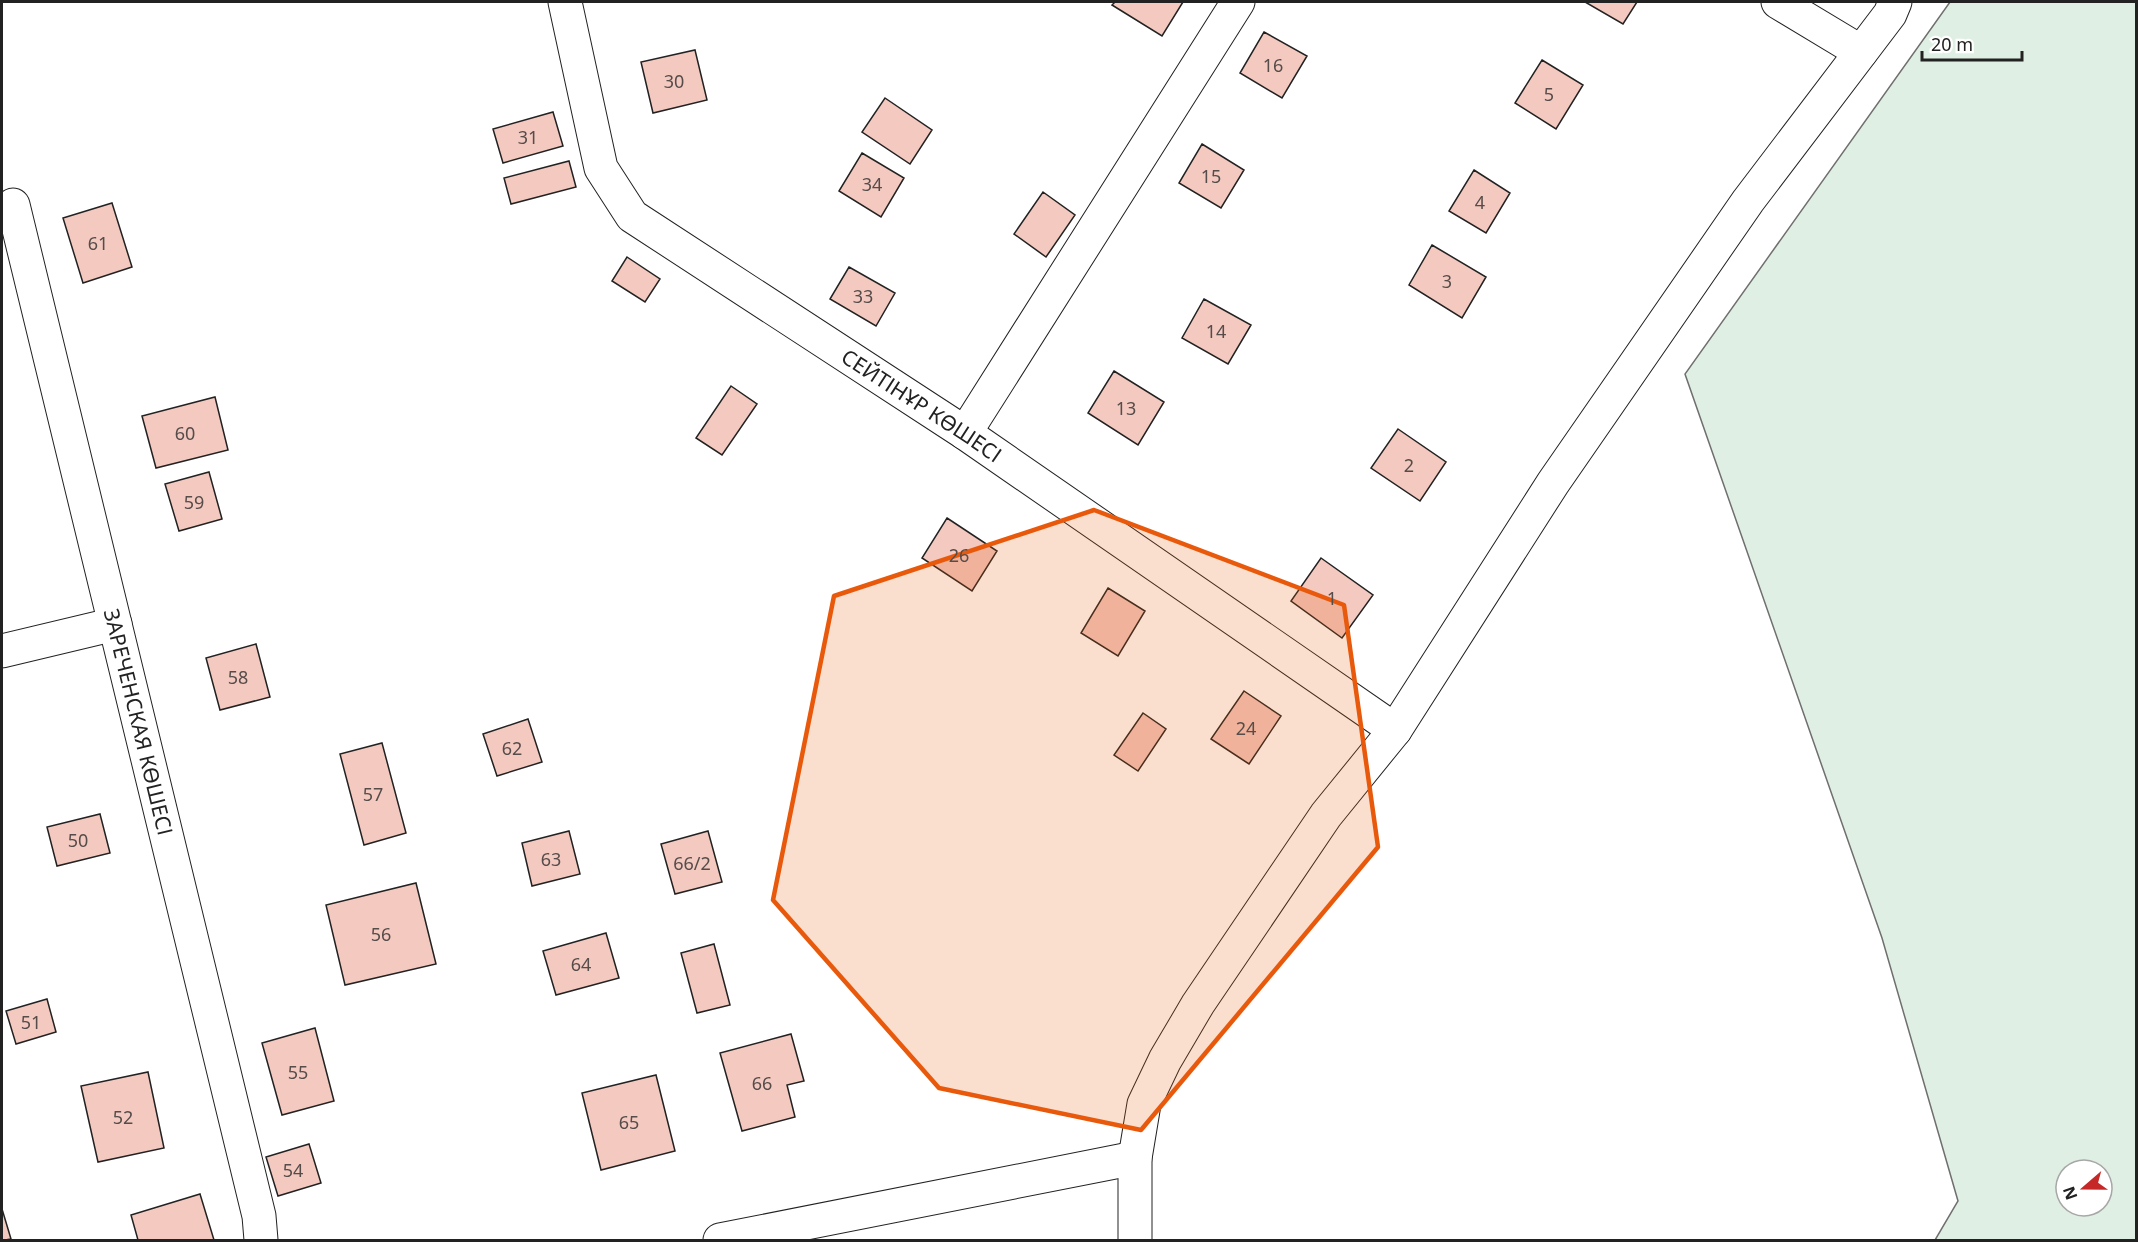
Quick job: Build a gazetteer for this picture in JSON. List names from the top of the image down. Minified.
{"streets":{"street":["СЕЙТІНҰР КӨШЕСІ","ЗАРЕЧЕНСКАЯ КӨШЕСІ"]},"house_numbers":["16","30","5","31","15","34","4","61","3","33","14","13","60","2","59","26","1","58","24","62","57","50","63","66/2","56","64","51","55","66","52","65","54"],"scale_bar":"20 m","north":"left"}
